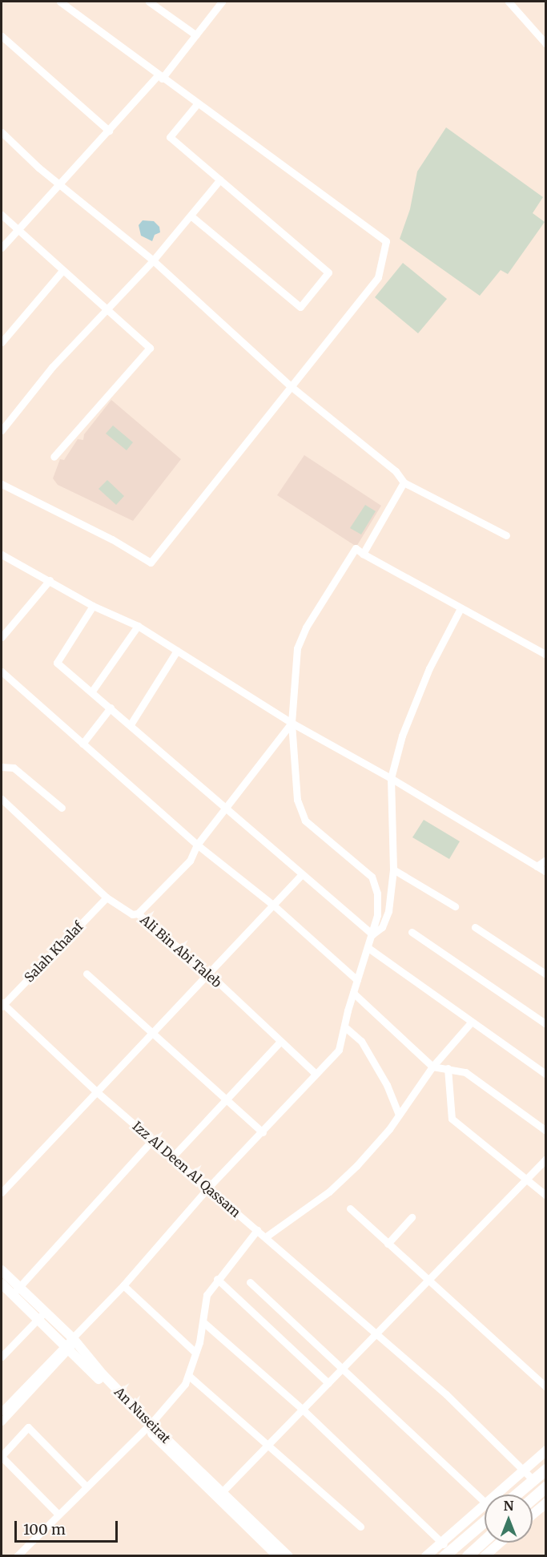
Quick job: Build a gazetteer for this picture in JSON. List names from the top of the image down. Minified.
{"streets":{"main road":["An Nuseirat"],"street":["Ali Bin Abi Taleb","Salah Khalaf","Izz Al Deen Al Qassam"]},"crossings":[["Ali Bin Abi Taleb","Salah Khalaf"],["Salah Khalaf","Izz Al Deen Al Qassam"]],"scale_bar":"100 m","north":"top"}
